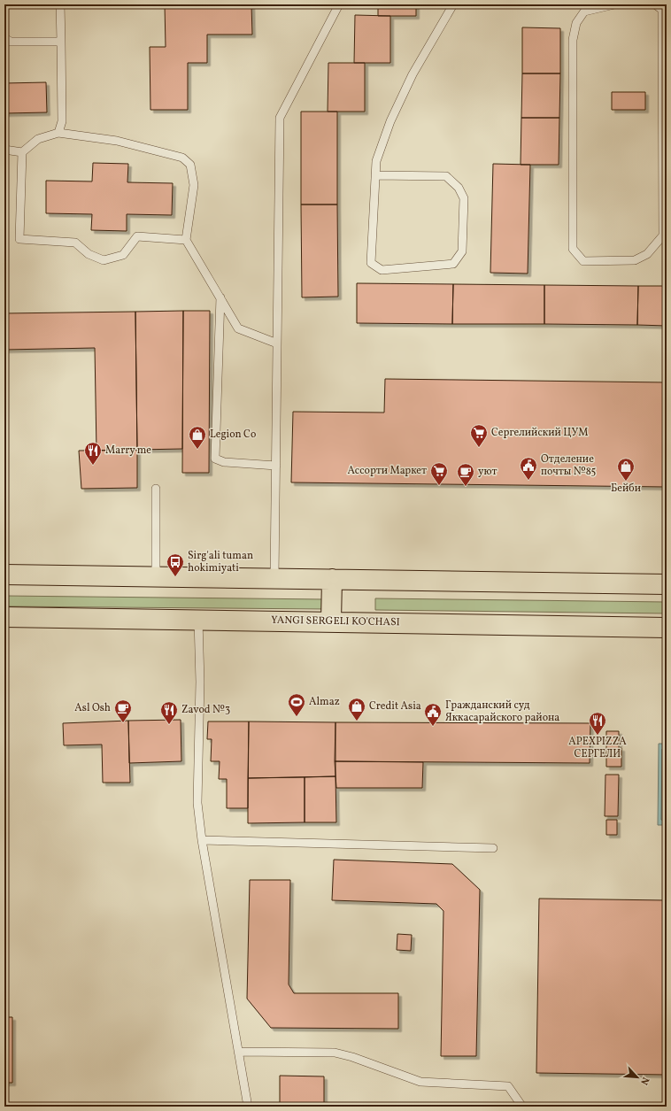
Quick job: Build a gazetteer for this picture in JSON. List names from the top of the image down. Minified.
{"streets":{"main road":["YANGI SERGELI KO'CHASI"]},"places":{"supermarket":["Сергелийский ЦУМ","Ассорти Маркет"],"shop":["Legion Co","Бейби","Credit Asia"],"restaurant":["Marry me","Zavod №3","APEXPIZZA СЕРГЕЛИ"],"public building":["Отделение почты №85","Гражданский суд Яккасарайского района"],"cafe":["уют","Asl Osh"],"bus stop":["Sirg'ali tuman hokimiyati"],"sports":["Almaz"]},"north":"bottom right"}
